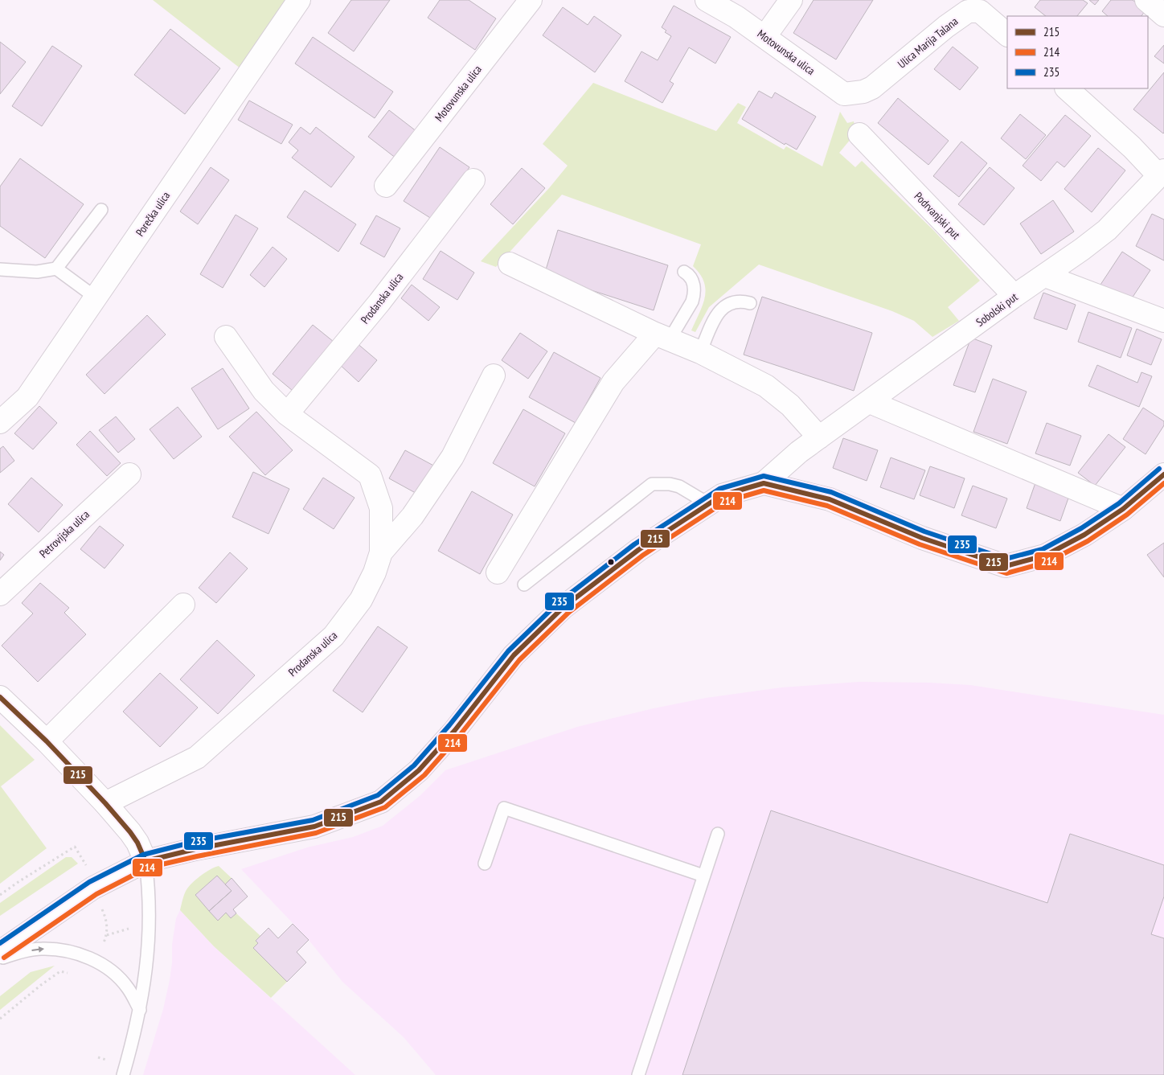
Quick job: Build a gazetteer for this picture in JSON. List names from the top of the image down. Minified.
{"streets":{"street":["Ulica Marija Talana","Motovunska ulica","Porečka ulica","Podrvanjski put","Prodanska ulica","Sobolski put","Petrovijska ulica"]},"crossings":[["Ulica Marija Talana","Motovunska ulica"],["Podrvanjski put","Sobolski put"]],"lines":["transit line 235","transit line 215","transit line 214"],"legend":["215","214","235"]}
